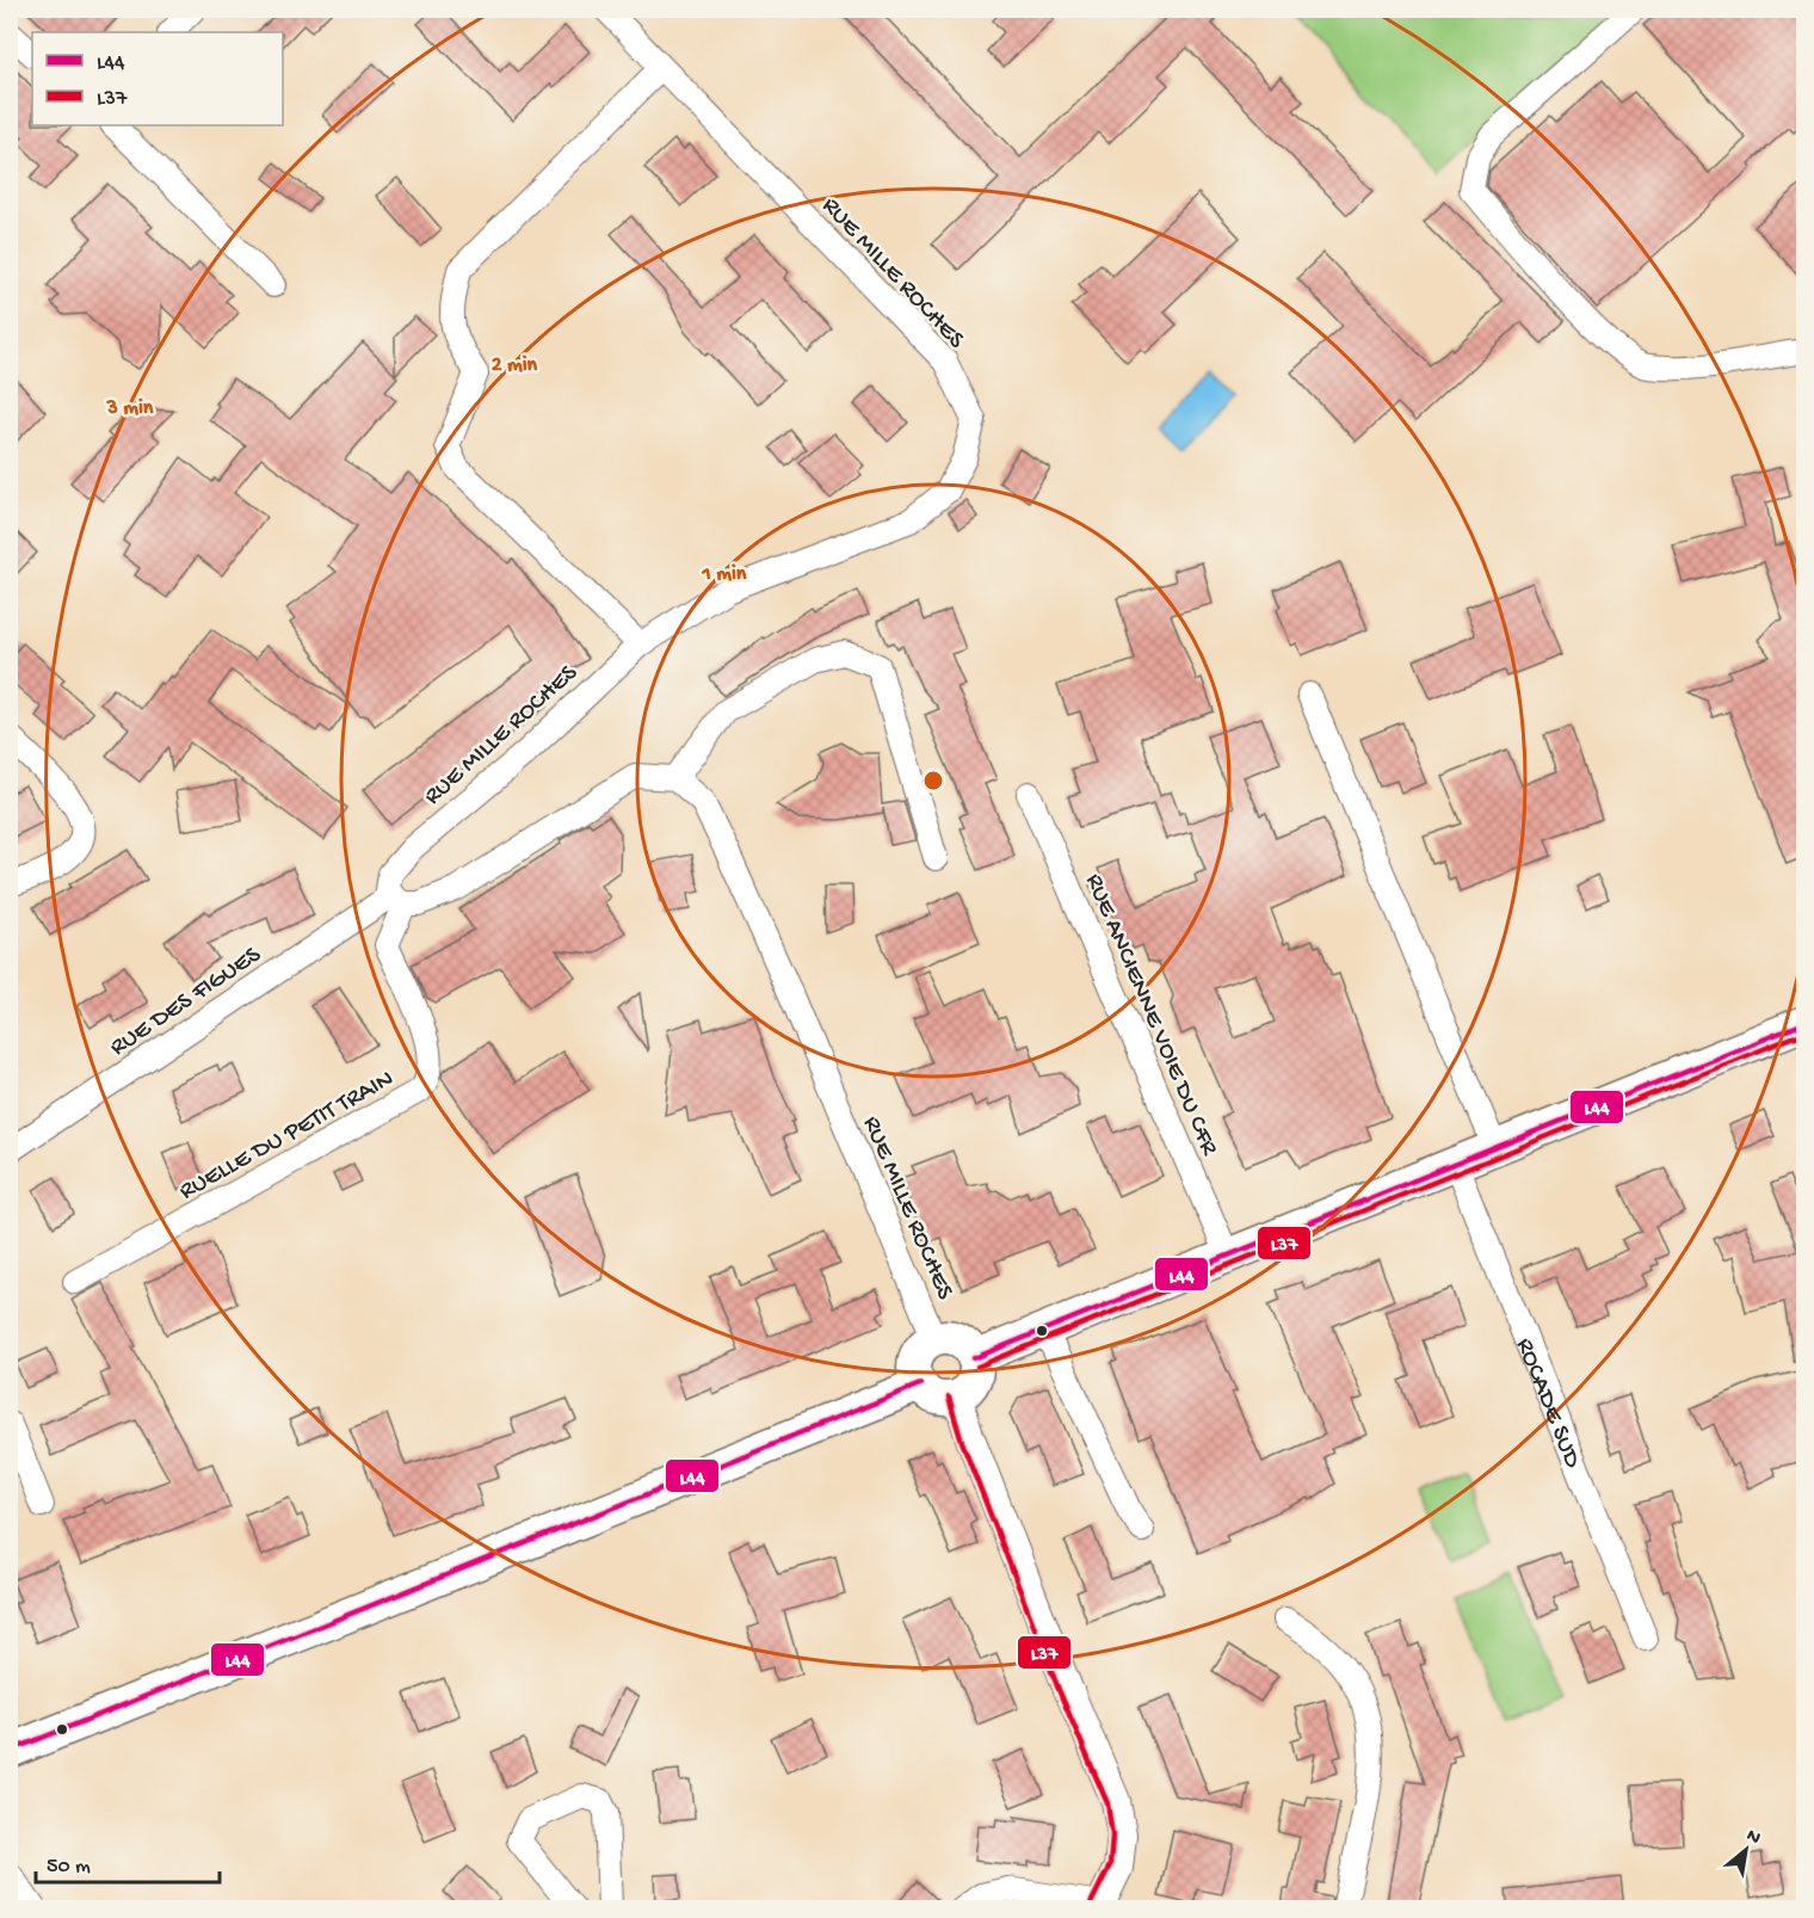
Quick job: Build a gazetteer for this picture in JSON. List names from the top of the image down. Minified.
{"streets":{"street":["RUE MILLE ROCHES","RUE DES FIGUES","RUE ANCIENNE VOIE DU CFR","RUELLE DU PETIT TRAIN","ROCADE SUD"]},"crossings":[["RUE MILLE ROCHES","RUE DES FIGUES"],["RUE MILLE ROCHES","RUELLE DU PETIT TRAIN"],["RUE DES FIGUES","RUELLE DU PETIT TRAIN"]],"lines":["transit line L44","transit line L37"],"legend":["L44","L37"],"scale_bar":"50 m","north":"top right","rings":["2 min","3 min","1 min"]}
